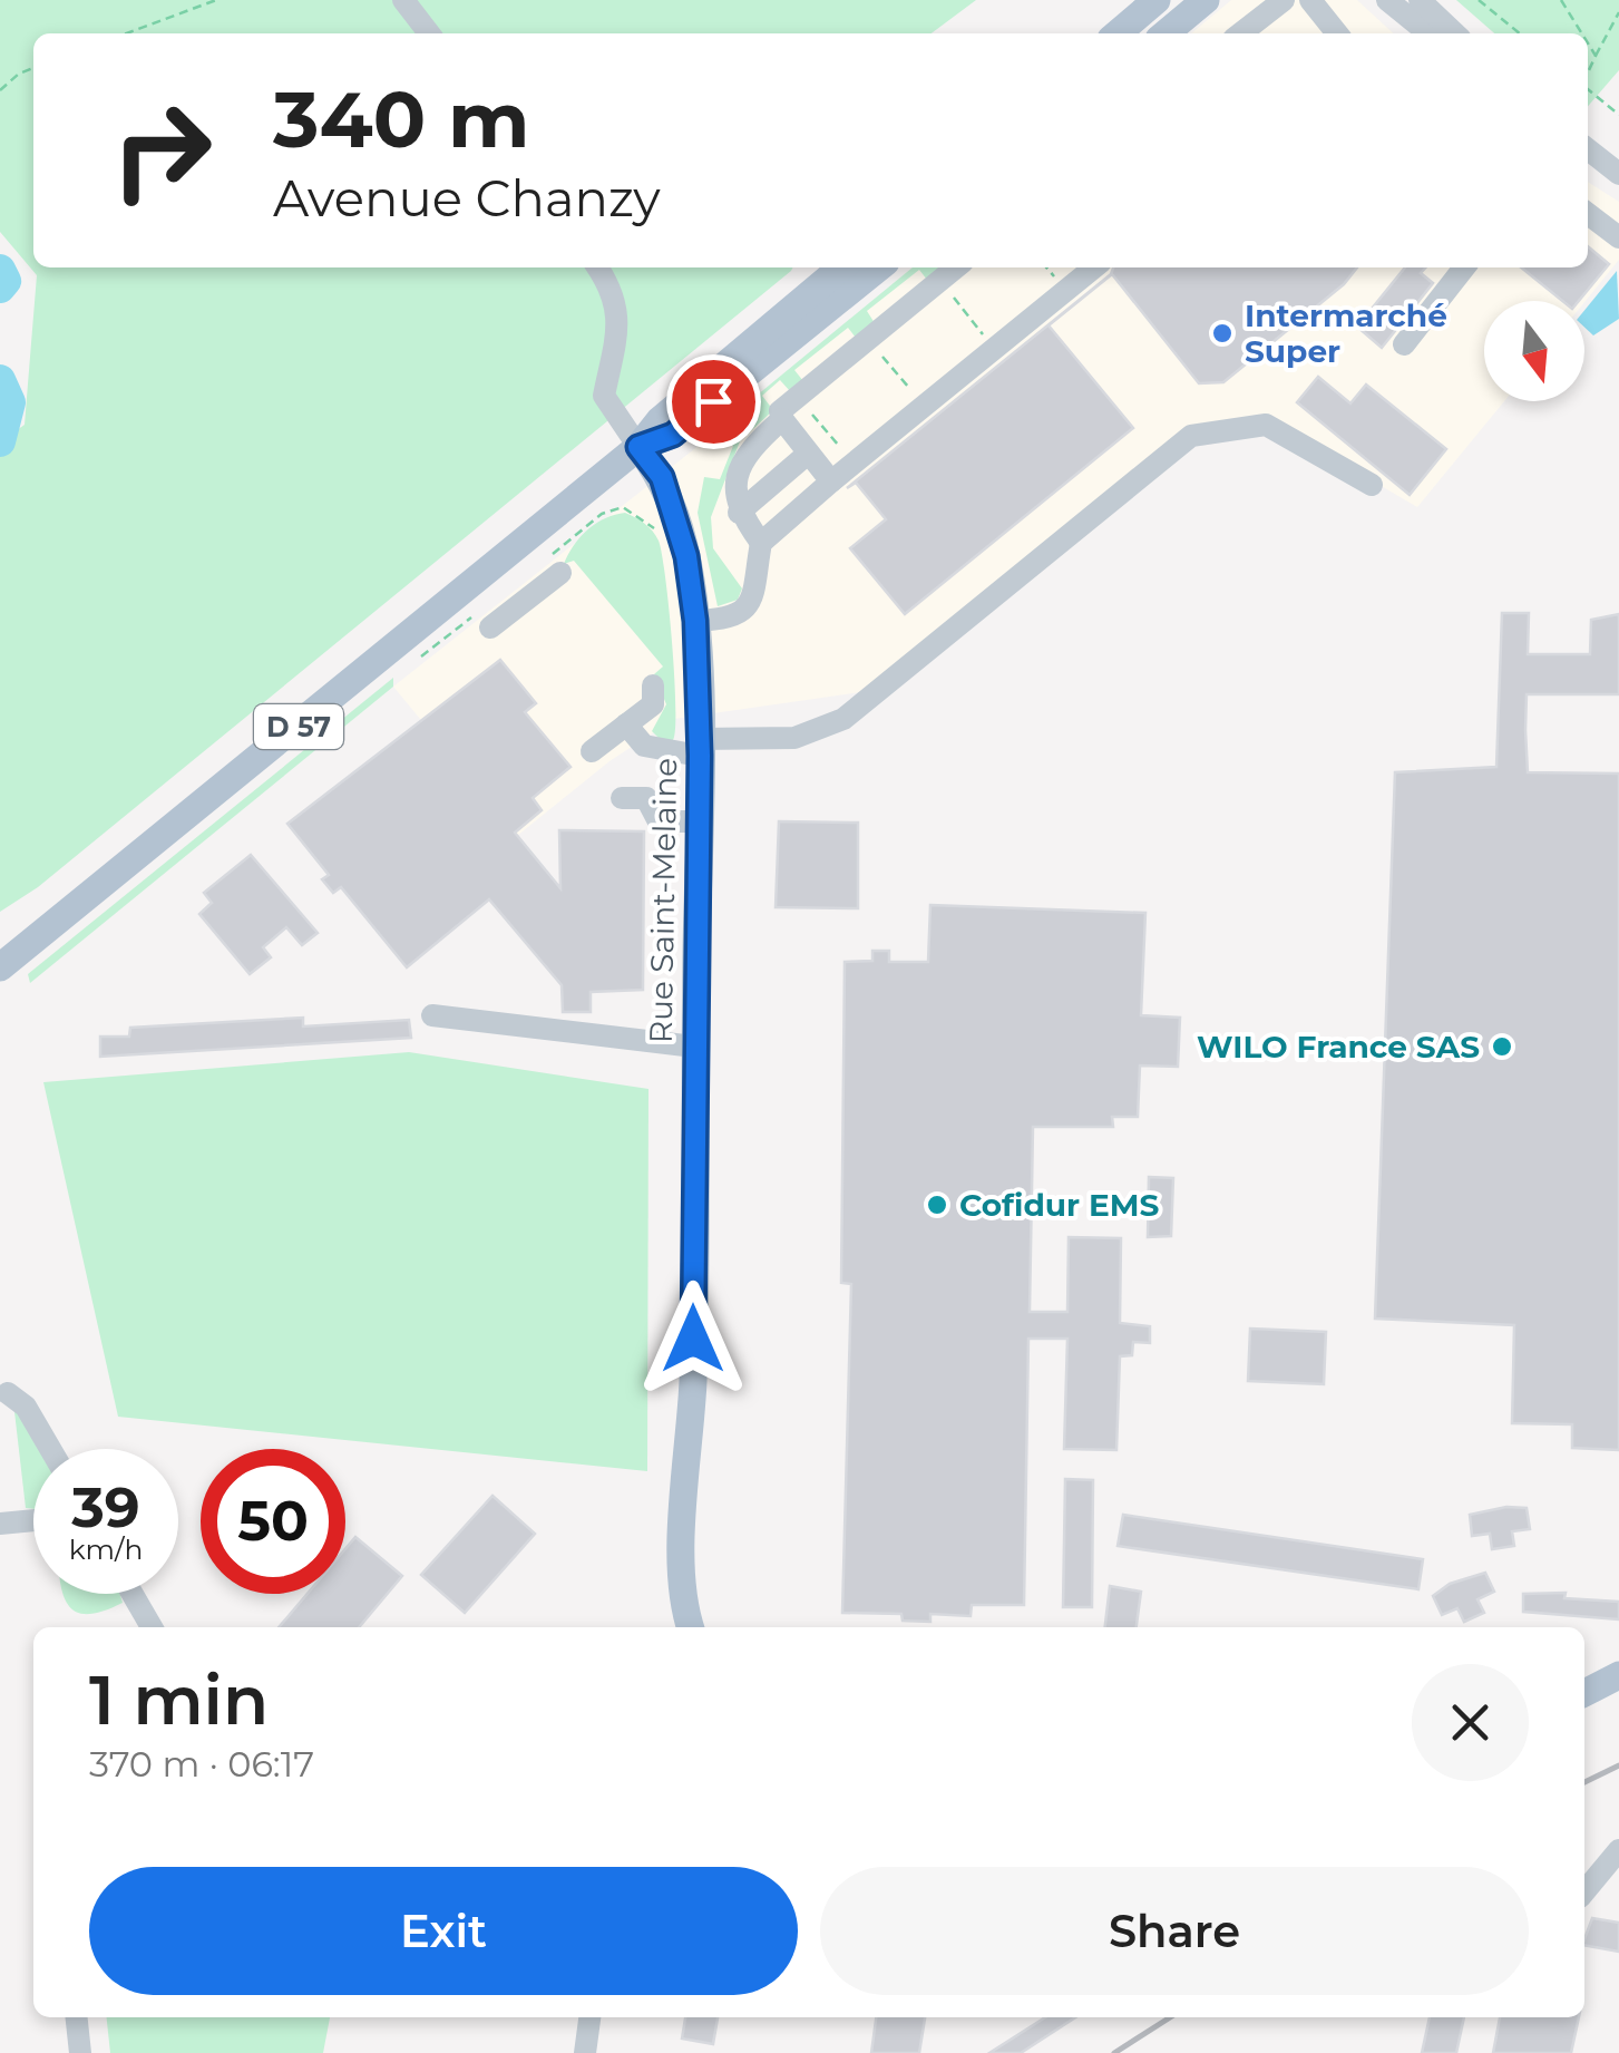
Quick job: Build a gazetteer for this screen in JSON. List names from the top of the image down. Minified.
{"streets":{"main road":["D 57","Rue Saint-Melaine"]},"crossings":[["D 57","Rue Saint-Melaine"]],"places":["Intermarché Super","WILO France SAS","Cofidur EMS"],"north":"bottom","page":{"turn":["340 m","Avenue Chanzy"],"speed":"39 km/h","limit":"50","heading":["1 min","370 m · 06:17"],"buttons":["Exit","Share"]}}
